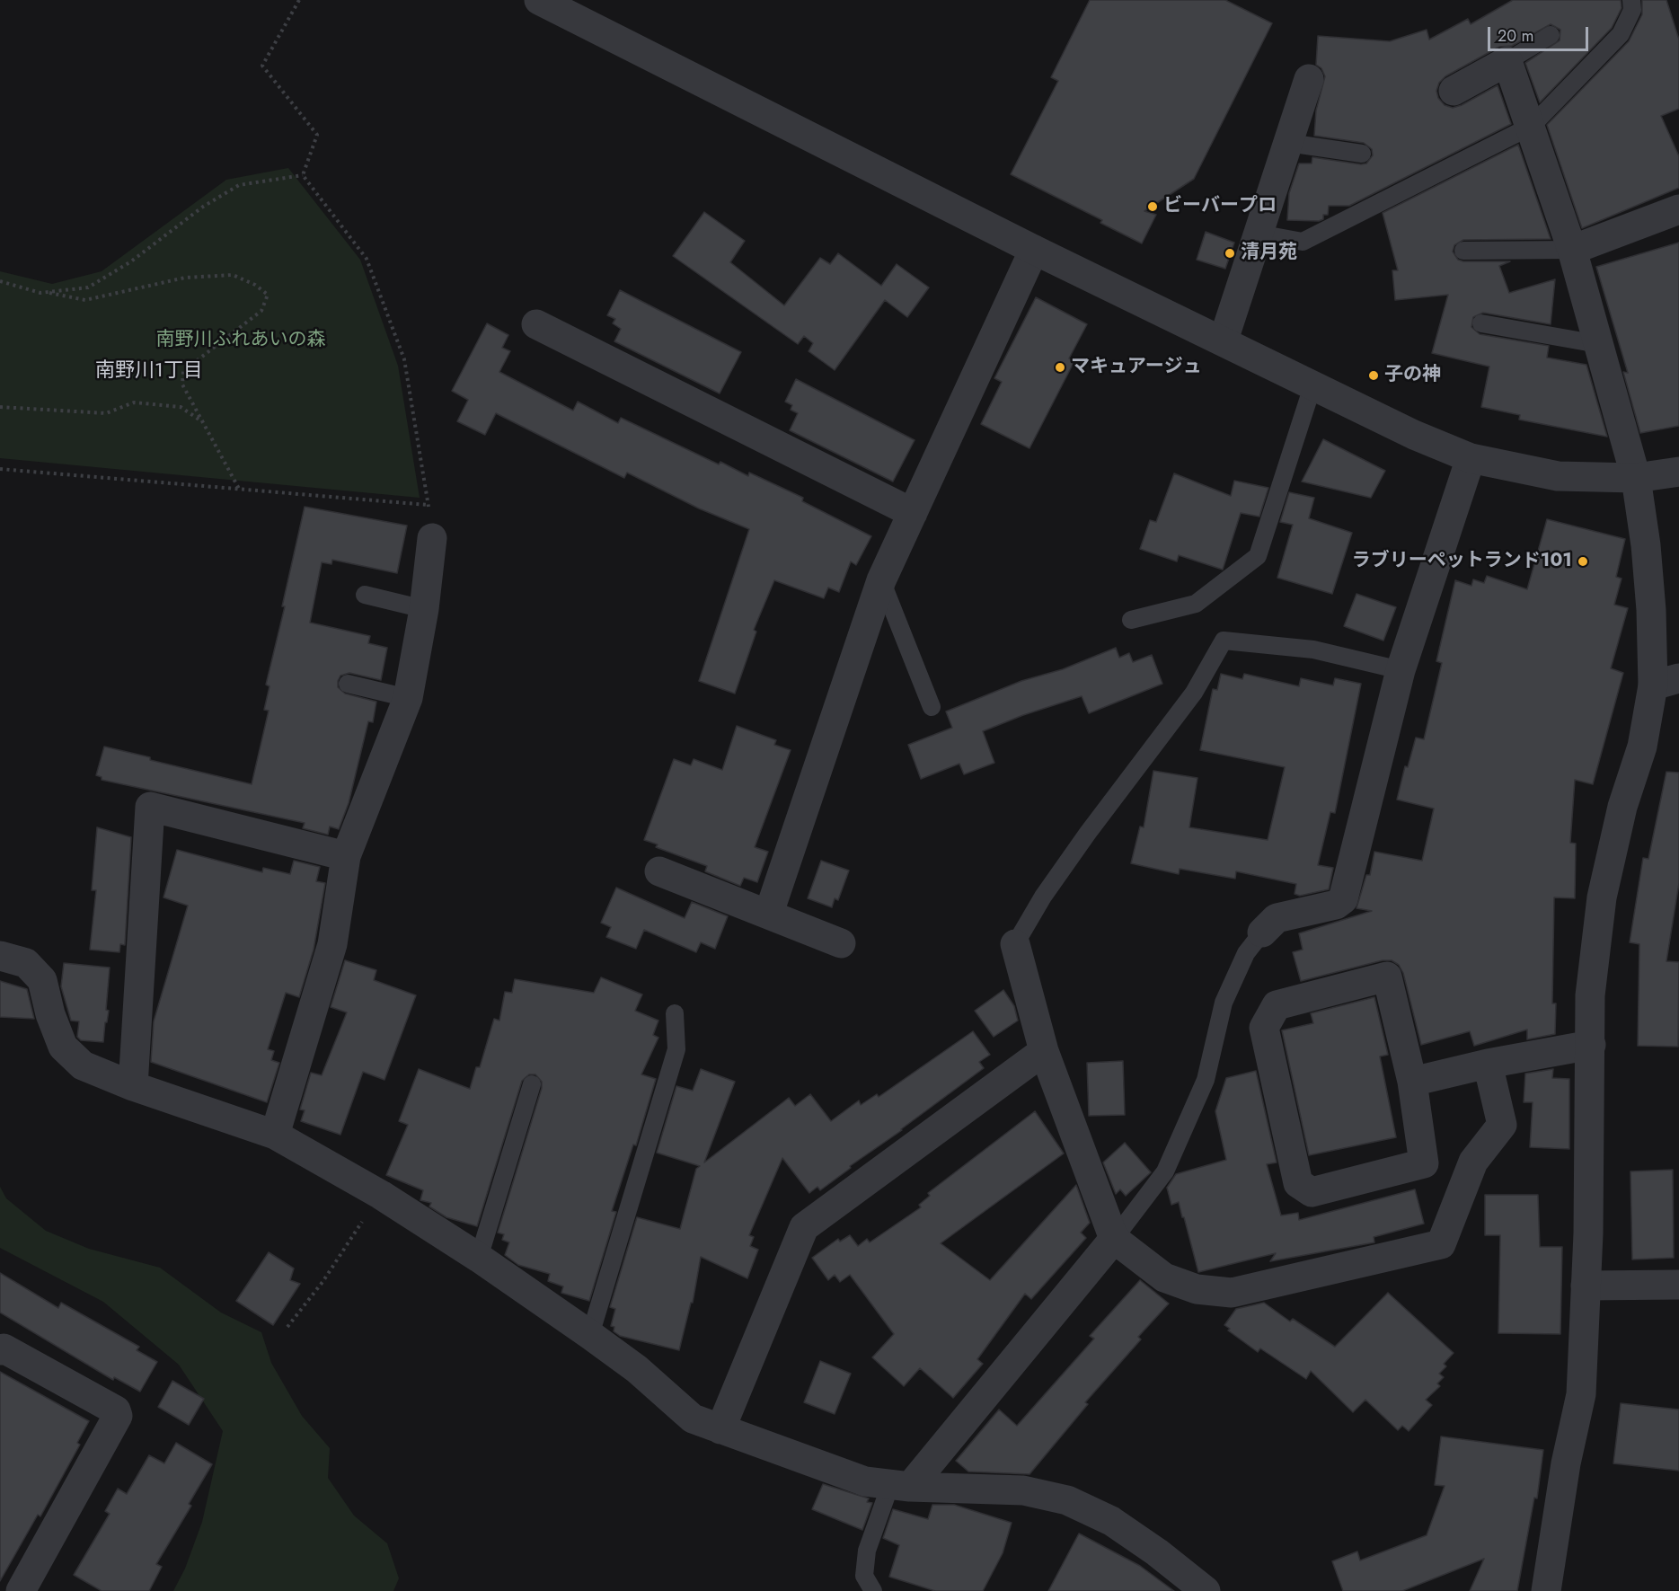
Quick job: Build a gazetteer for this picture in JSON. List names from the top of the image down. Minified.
{"districts":["南野川1丁目"],"parks":["南野川ふれあいの森"],"places":["ビーバープロ","清月苑","マキュアージュ","子の神","ラブリーペットランド101"],"scale_bar":"20 m"}
